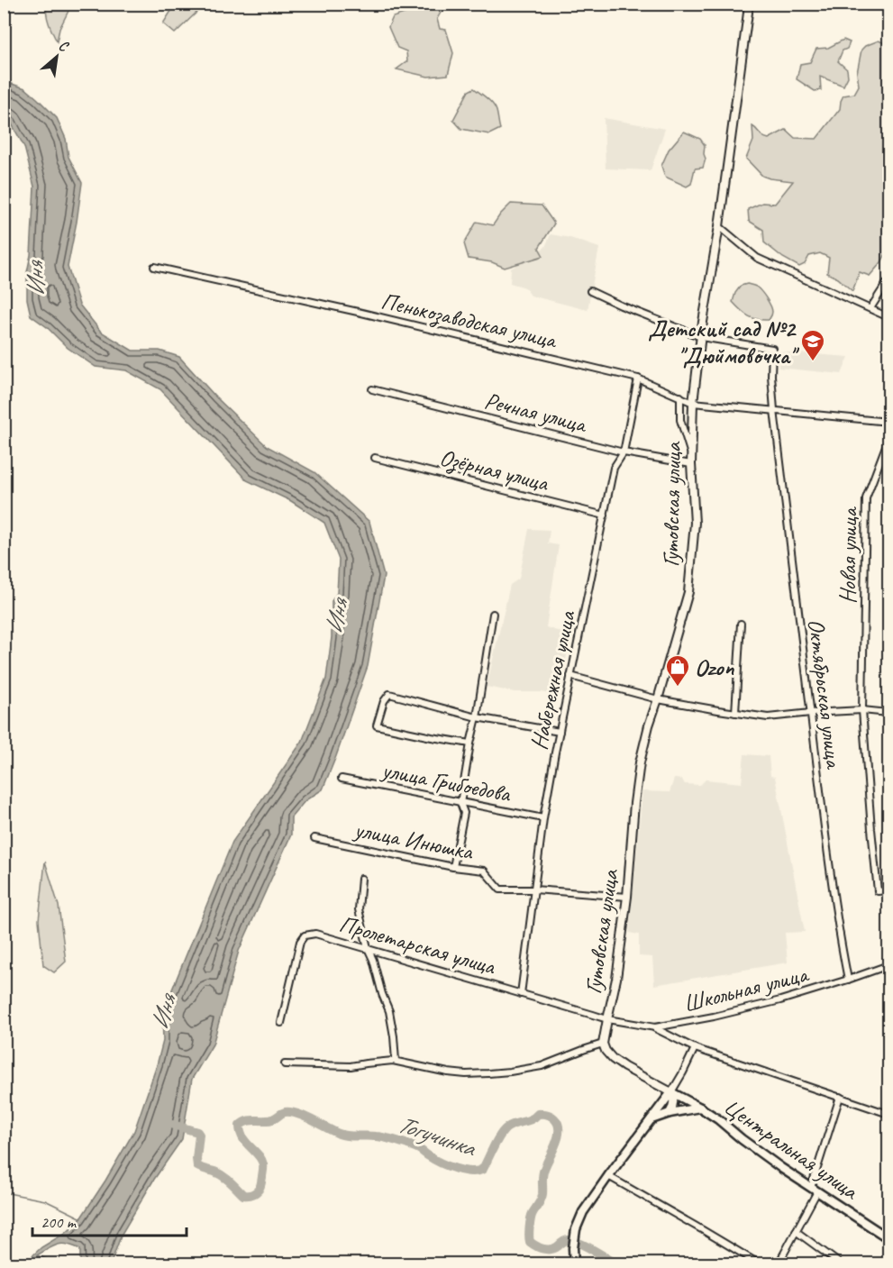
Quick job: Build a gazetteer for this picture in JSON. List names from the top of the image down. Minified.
{"streets":{"main road":["Центральная улица"],"street":["Пенькозаводская улица","Речная улица","Озёрная улица","Гутовская улица","Новая улица","Набережная улица","Октябрьская улица","улица Грибоедова","улица Инюшка","Пролетарская улица","Школьная улица"]},"crossings":[["Пенькозаводская улица","Гутовская улица"],["Пенькозаводская улица","Набережная улица"],["Пенькозаводская улица","Октябрьская улица"],["Речная улица","Гутовская улица"],["Речная улица","Набережная улица"],["Озёрная улица","Набережная улица"],["Гутовская улица","улица Инюшка"],["Гутовская улица","Пролетарская улица"],["Гутовская улица","Школьная улица"],["Набережная улица","улица Грибоедова"],["Набережная улица","улица Инюшка"],["Набережная улица","Пролетарская улица"],["Октябрьская улица","Школьная улица"],["улица Инюшка","Пролетарская улица"],["Пролетарская улица","Школьная улица"]],"water":["Иня","Тогучинка"],"places":{"school or university":["Детский сад №2 \"Дюймовочка\""],"shop":["Ozon"]},"scale_bar":"200 m","north":"top right"}
